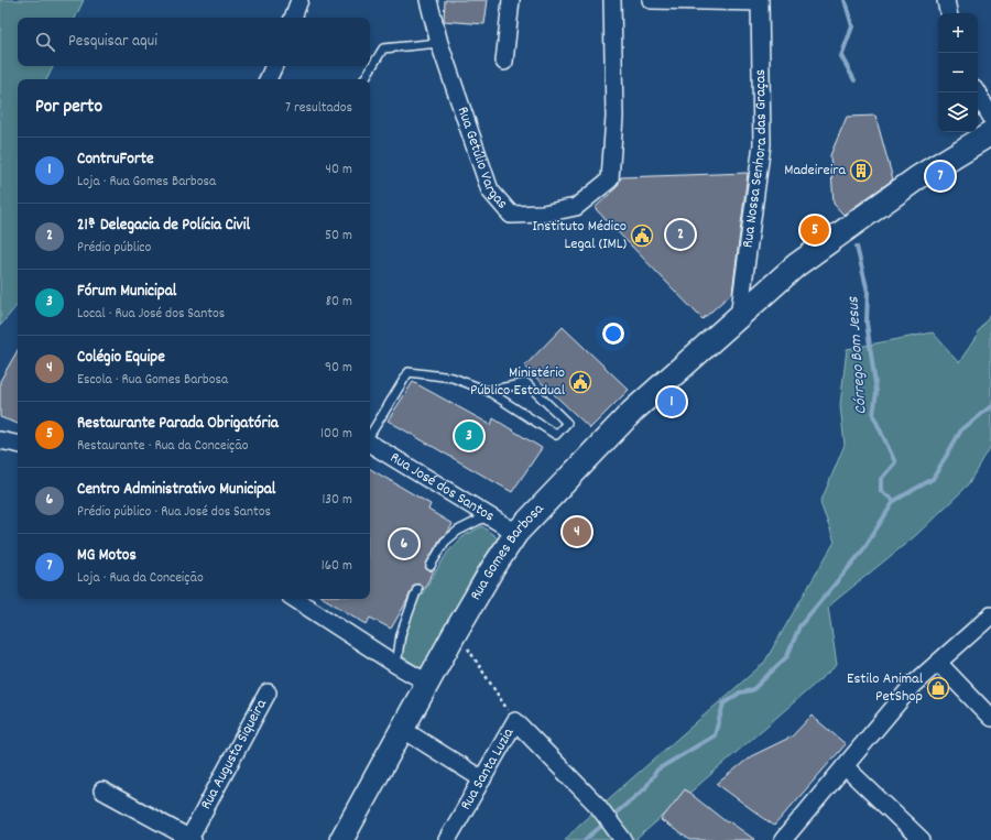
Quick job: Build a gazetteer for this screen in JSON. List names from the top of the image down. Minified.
{"streets":{"street":["Rua Getúlio Vargas","Rua Nossa Senhora das Graças","Rua José dos Santos","Rua Gomes Barbosa","Rua Augusta Siqueira","Rua Santa Luzia"]},"crossings":[["Rua Nossa Senhora das Graças","Rua Gomes Barbosa"],["Rua José dos Santos","Rua Gomes Barbosa"]],"water":["Córrego Bom Jesus"],"places":{"building":["Madeireira"],"public building":["Instituto Médico Legal (IML)","Ministério Público Estadual"],"shop":["Estilo Animal PetShop"]},"page":{"map_buttons":["+","−"],"search":"Pesquisar aqui","heading":["Por perto","7 resultados"],"list":[{"mark":"1","name":"ContruForte","note":"Loja · Rua Gomes Barbosa","value":"40 m"},{"mark":"2","name":"21ª Delegacia de Polícia Civil","note":"Prédio público","value":"50 m"},{"mark":"3","name":"Fórum Municipal","note":"Local · Rua José dos Santos","value":"80 m"},{"mark":"4","name":"Colégio Equipe","note":"Escola · Rua Gomes Barbosa","value":"90 m"},{"mark":"5","name":"Restaurante Parada Obrigatória","note":"Restaurante · Rua da Conceição","value":"100 m"},{"mark":"6","name":"Centro Administrativo Municipal","note":"Prédio público · Rua José dos Santos","value":"130 m"},{"mark":"7","name":"MG Motos","note":"Loja · Rua da Conceição","value":"160 m"}],"pins":["7","5","2","1","3","4","6"]}}
